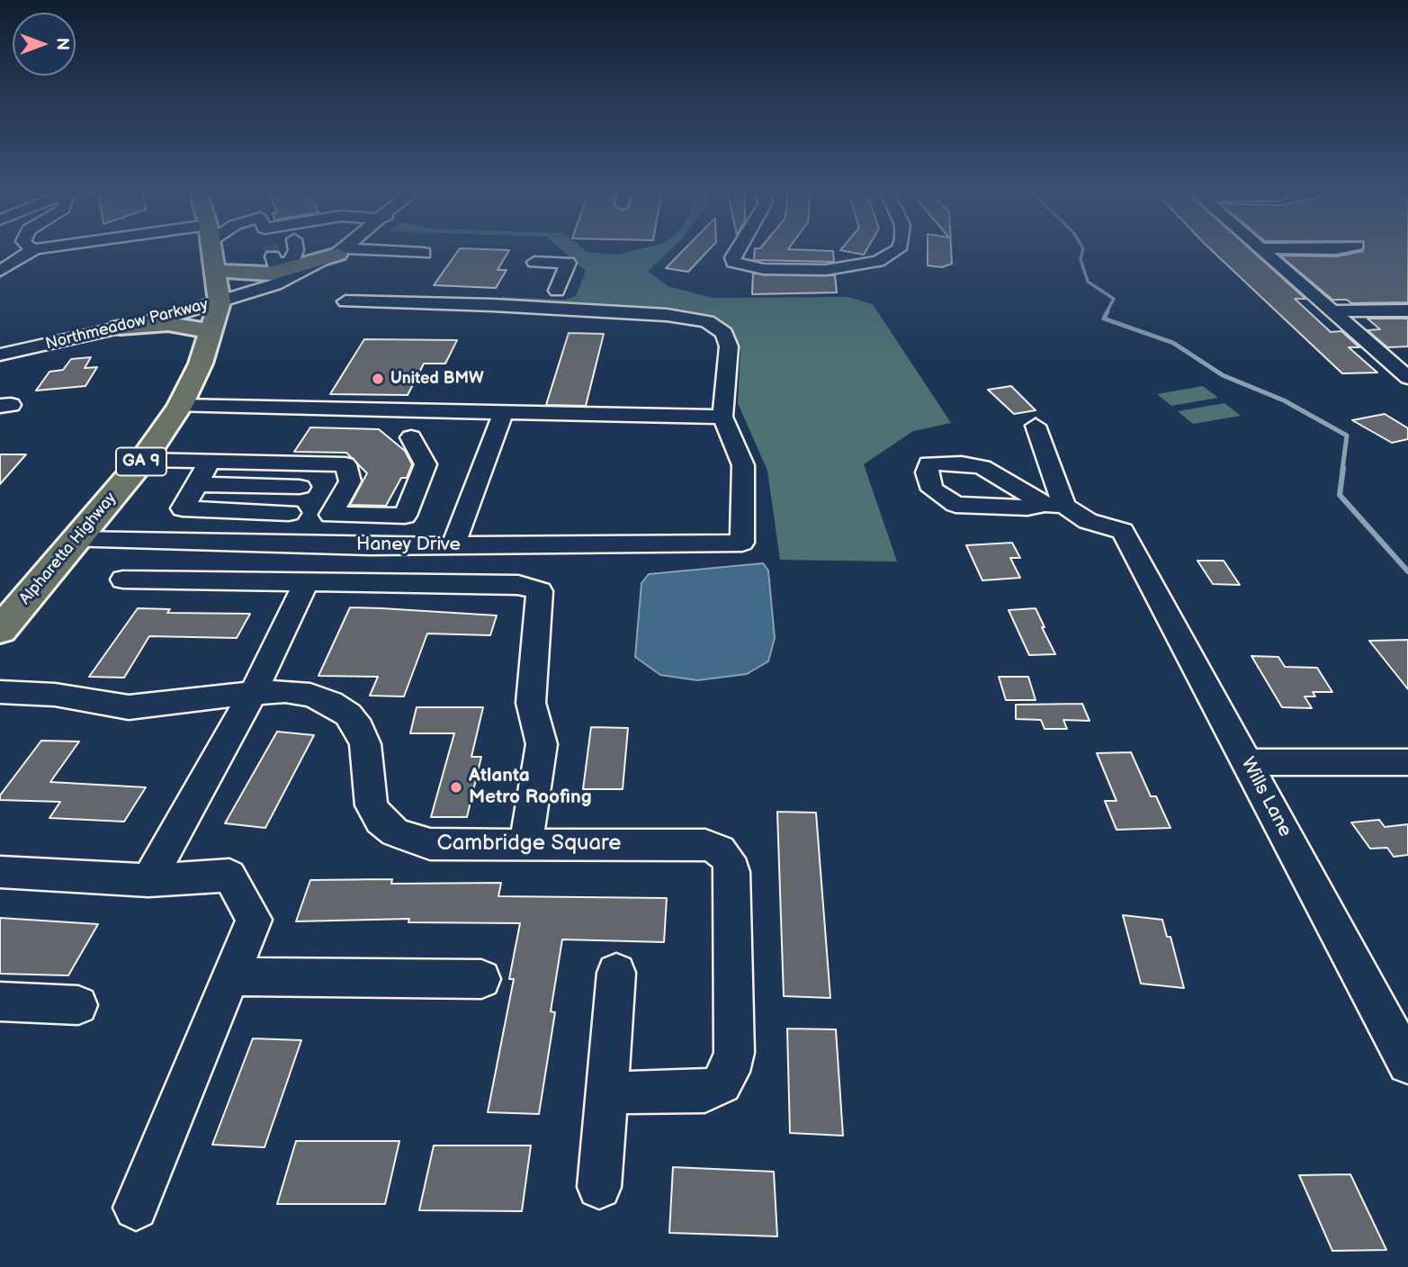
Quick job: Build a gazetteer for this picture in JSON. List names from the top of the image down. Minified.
{"streets":{"highway":["GA 9","Alpharetta Highway"],"street":["Northmeadow Parkway","Haney Drive","Wills Lane","Cambridge Square"]},"crossings":[["Northmeadow Parkway","Alpharetta Highway"],["Haney Drive","Alpharetta Highway"]],"places":["United BMW","Atlanta Metro Roofing"],"north":"right"}
